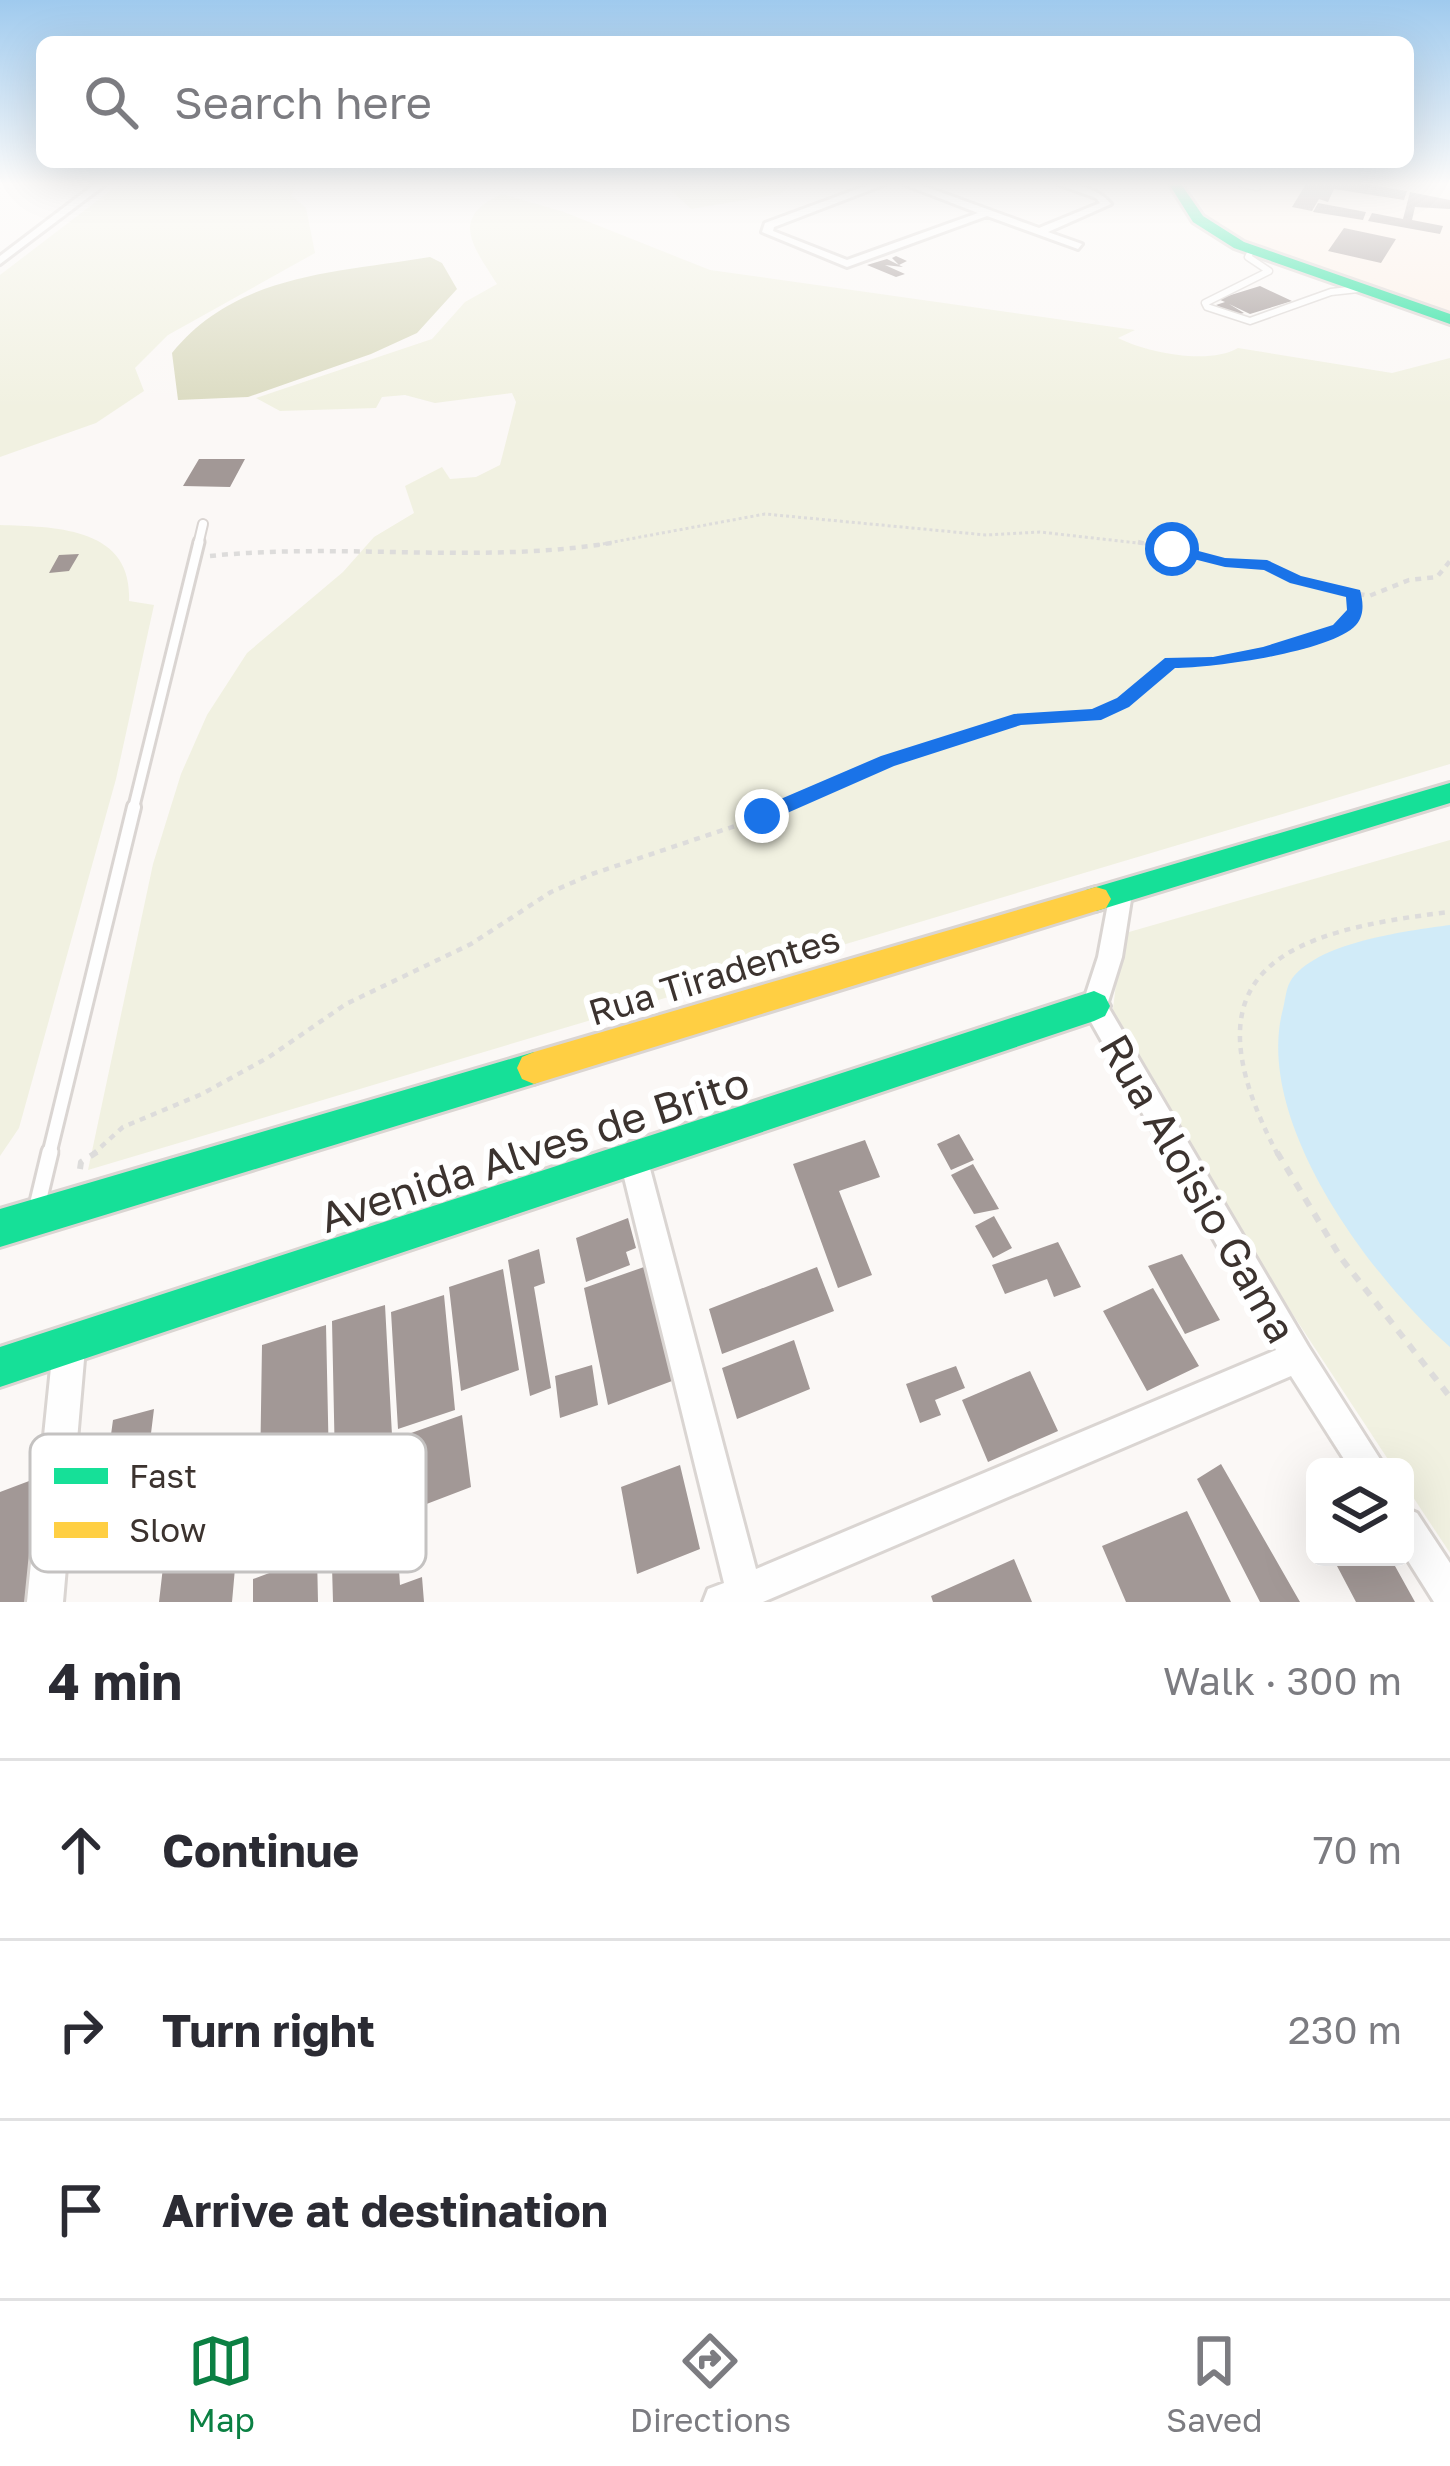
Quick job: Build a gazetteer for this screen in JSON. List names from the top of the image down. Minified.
{"streets":{"main road":["Rua Tiradentes","Avenida Alves de Brito"],"street":["Rua Aloisio Gama"]},"crossings":[["Rua Tiradentes","Rua Aloisio Gama"],["Avenida Alves de Brito","Rua Aloisio Gama"]],"legend":["Fast","Slow"],"page":{"search":"Search here","heading":["4 min","Walk · 300 m"],"list":[["Continue","70 m"],["Turn right","230 m"],"Arrive at destination"],"nav":["Map","Directions","Saved"]}}
